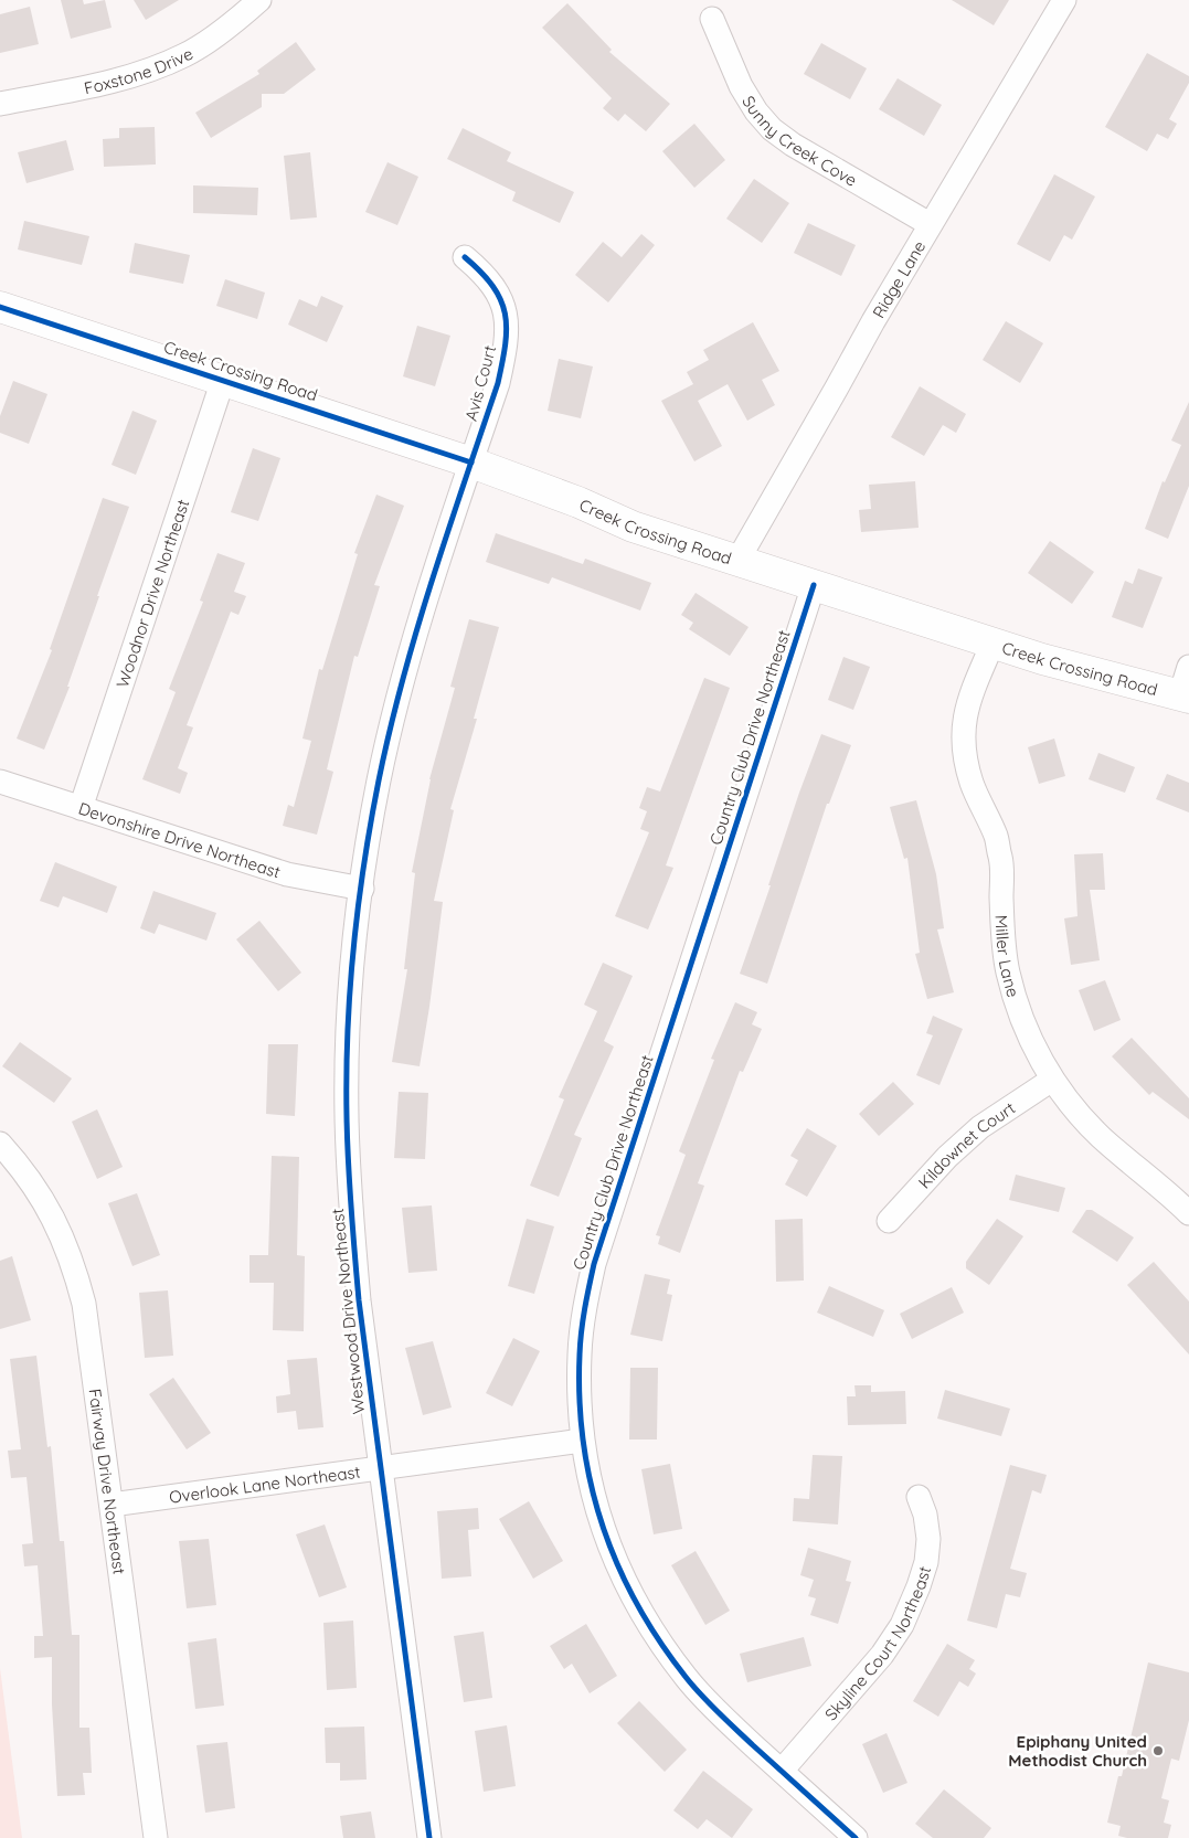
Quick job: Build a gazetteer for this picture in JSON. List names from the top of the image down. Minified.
{"streets":{"street":["Foxstone Drive","Sunny Creek Cove","Ridge Lane","Creek Crossing Road","Avis Court","Woodnor Drive Northeast","Country Club Drive Northeast","Devonshire Drive Northeast","Miller Lane","Kildownet Court","Westwood Drive Northeast","Fairway Drive Northeast","Overlook Lane Northeast","Skyline Court Northeast"]},"crossings":[["Sunny Creek Cove","Ridge Lane"],["Ridge Lane","Creek Crossing Road"],["Creek Crossing Road","Avis Court"],["Creek Crossing Road","Woodnor Drive Northeast"],["Creek Crossing Road","Country Club Drive Northeast"],["Creek Crossing Road","Miller Lane"],["Creek Crossing Road","Westwood Drive Northeast"],["Avis Court","Westwood Drive Northeast"],["Woodnor Drive Northeast","Devonshire Drive Northeast"],["Country Club Drive Northeast","Overlook Lane Northeast"],["Country Club Drive Northeast","Skyline Court Northeast"],["Devonshire Drive Northeast","Westwood Drive Northeast"],["Miller Lane","Kildownet Court"],["Westwood Drive Northeast","Overlook Lane Northeast"],["Fairway Drive Northeast","Overlook Lane Northeast"]],"places":["Epiphany United Methodist Church"]}
